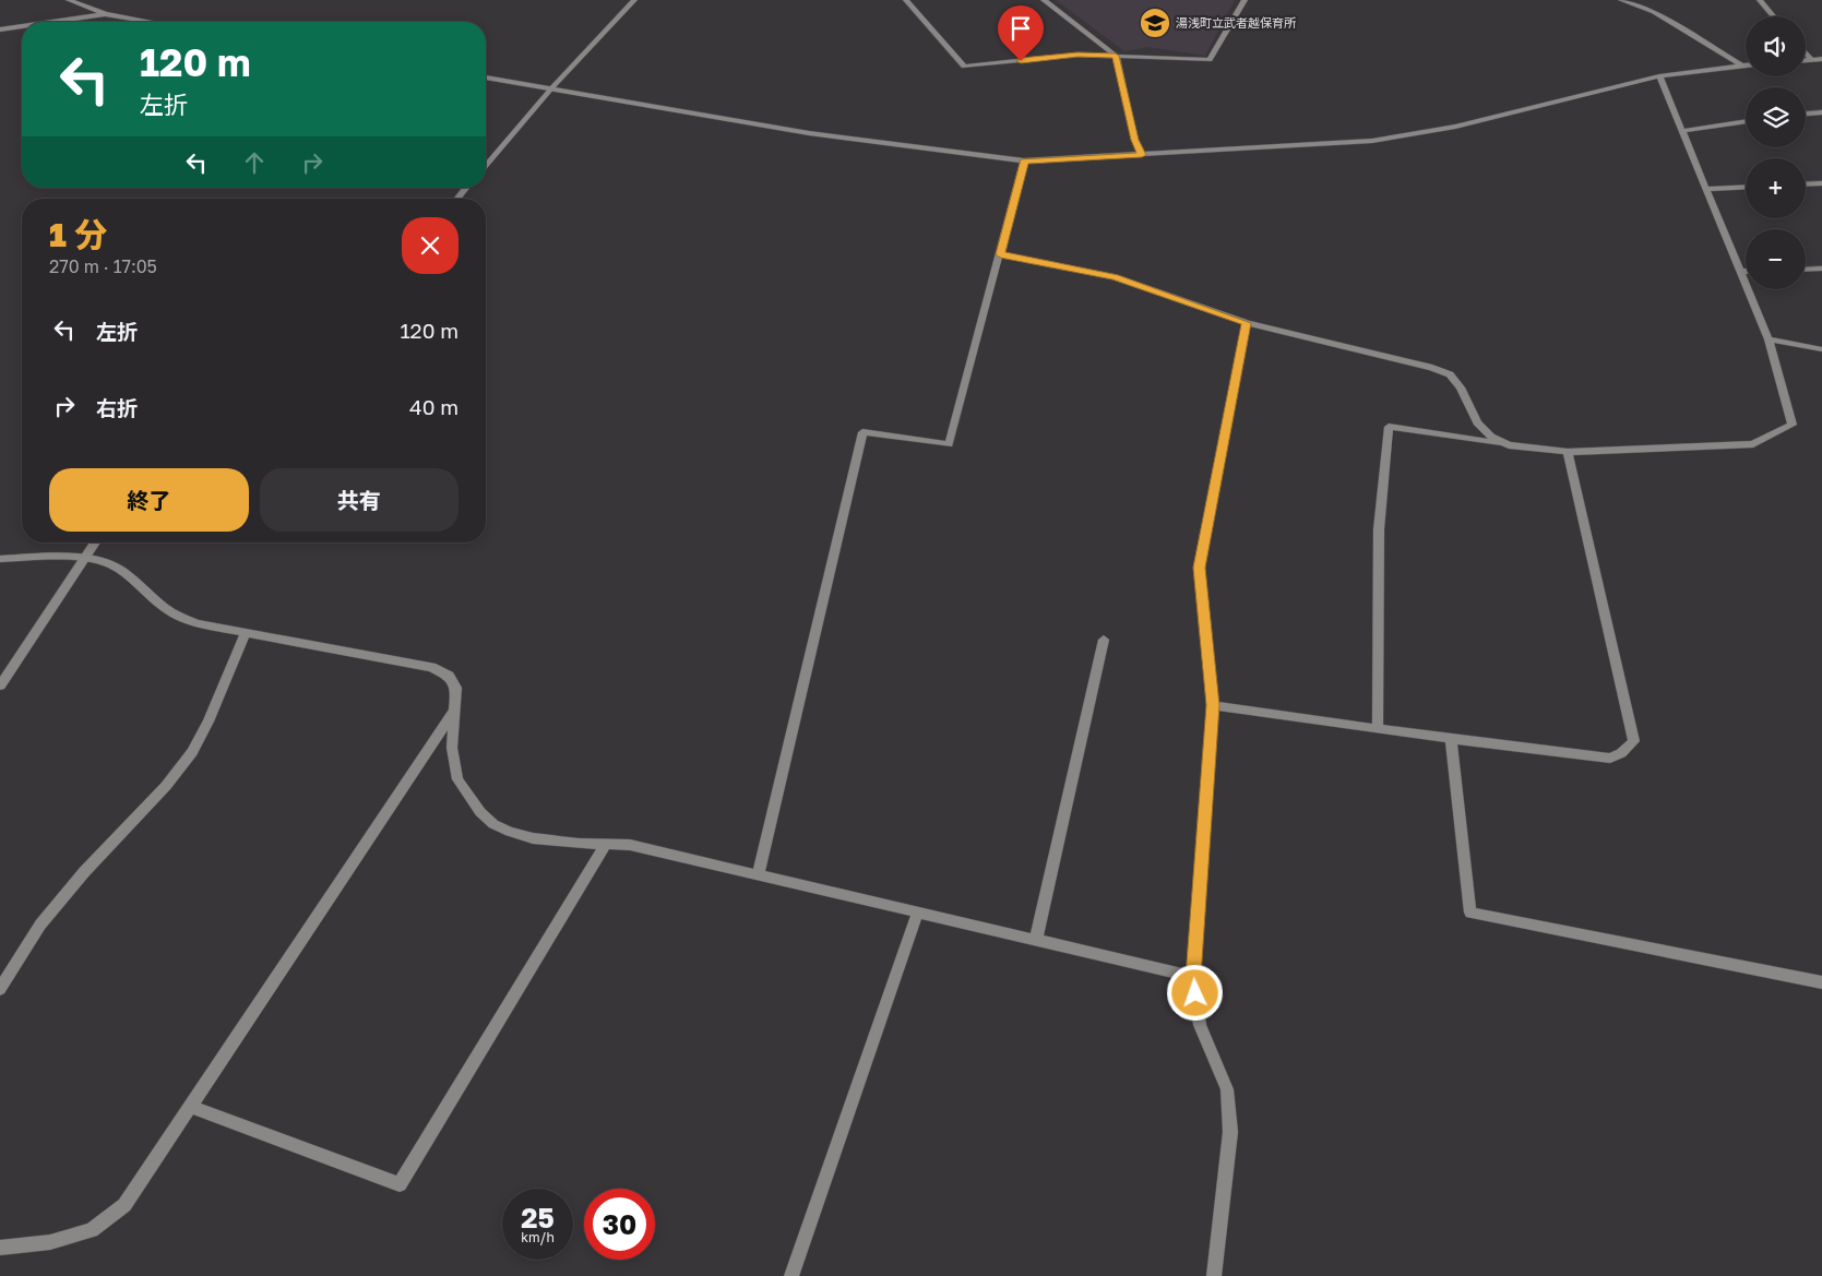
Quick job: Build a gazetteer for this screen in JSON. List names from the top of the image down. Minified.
{"places":{"school or university":["湯浅町立武者越保育所"]},"page":{"map_buttons":["+","−"],"turn":["120 m","左折"],"heading":["1 分","270 m · 17:05"],"list":[{"name":"左折","value":"120 m"},{"name":"右折","value":"40 m"}],"buttons":["終了","共有"],"speed":"25 km/h","limit":"30"}}
